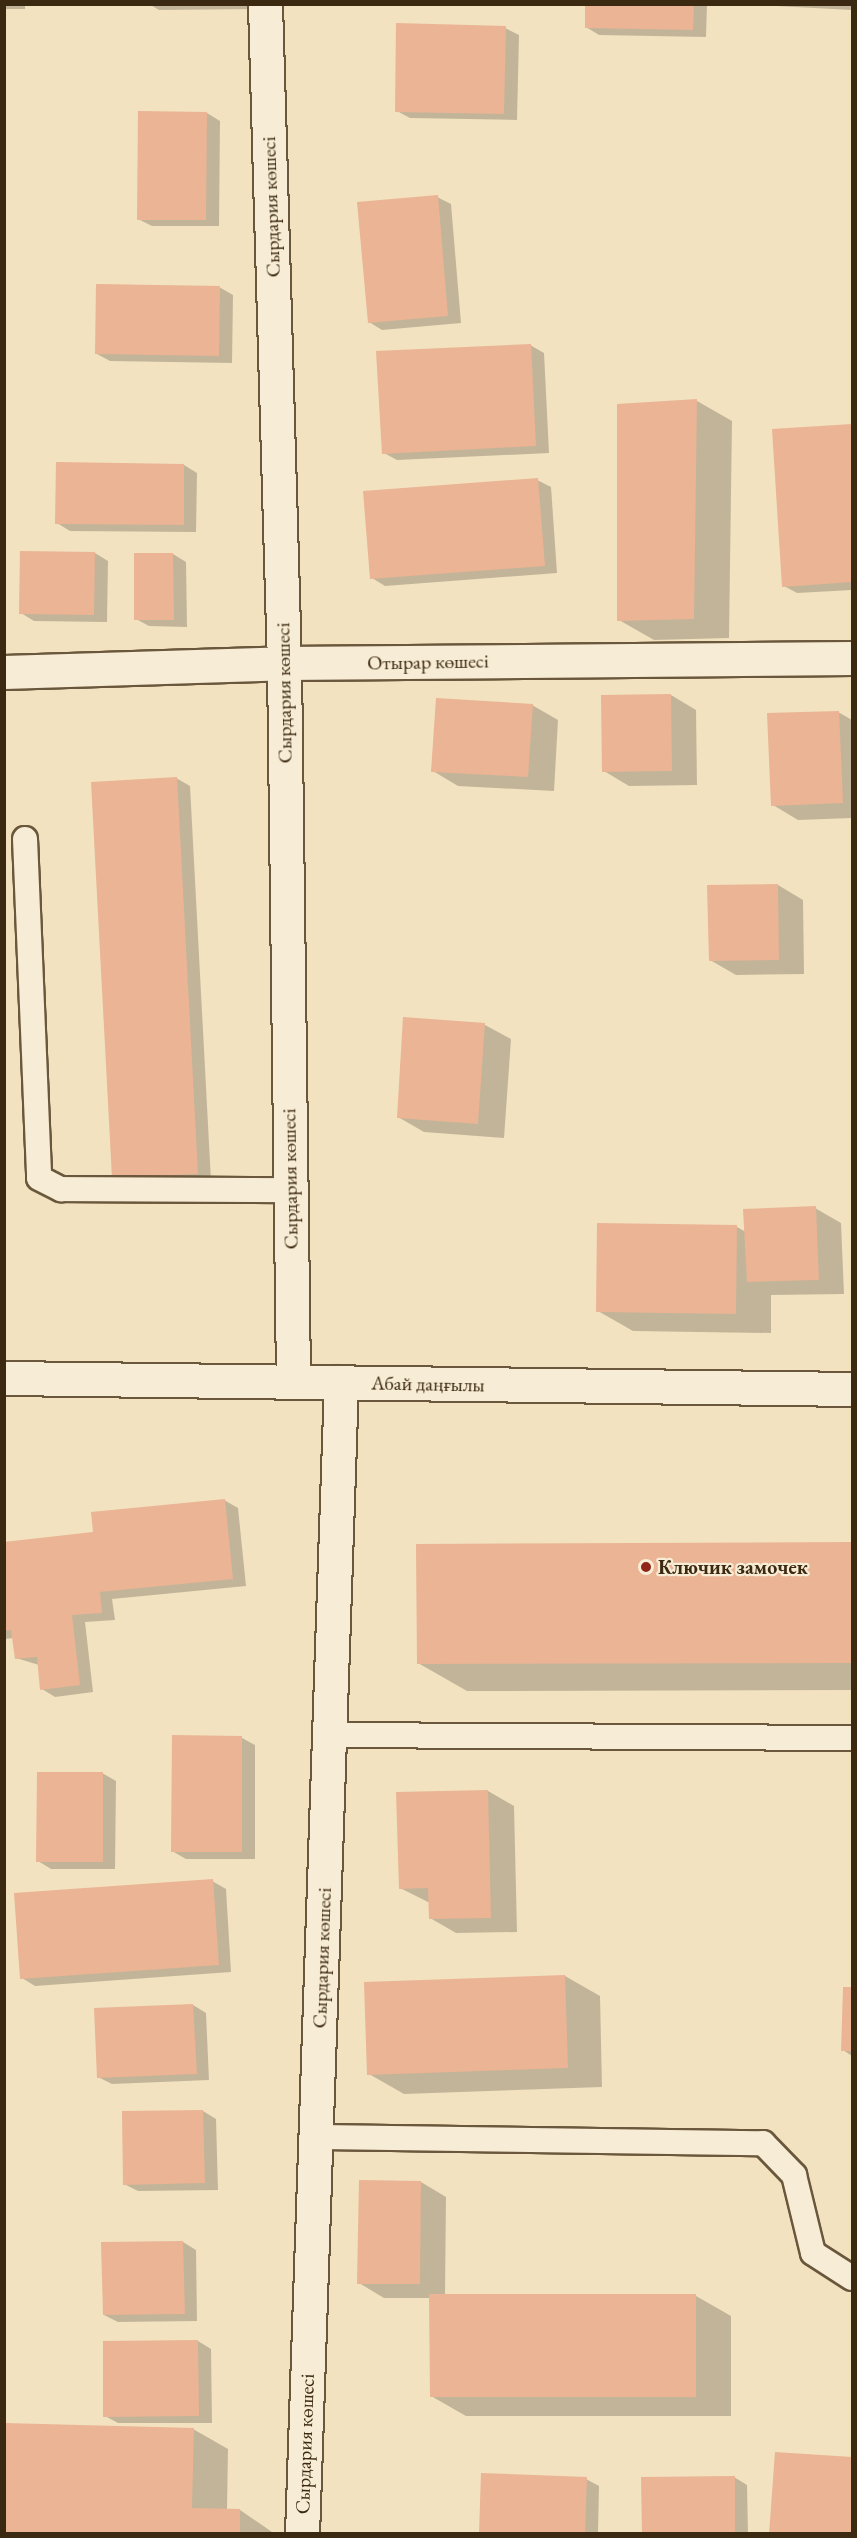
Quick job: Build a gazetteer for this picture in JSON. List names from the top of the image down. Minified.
{"streets":{"street":["Сырдария көшесі","Отырар көшесі","Абай даңғылы"]},"crossings":[["Сырдария көшесі","Отырар көшесі"],["Сырдария көшесі","Абай даңғылы"]],"places":["Ключик замочек"]}
